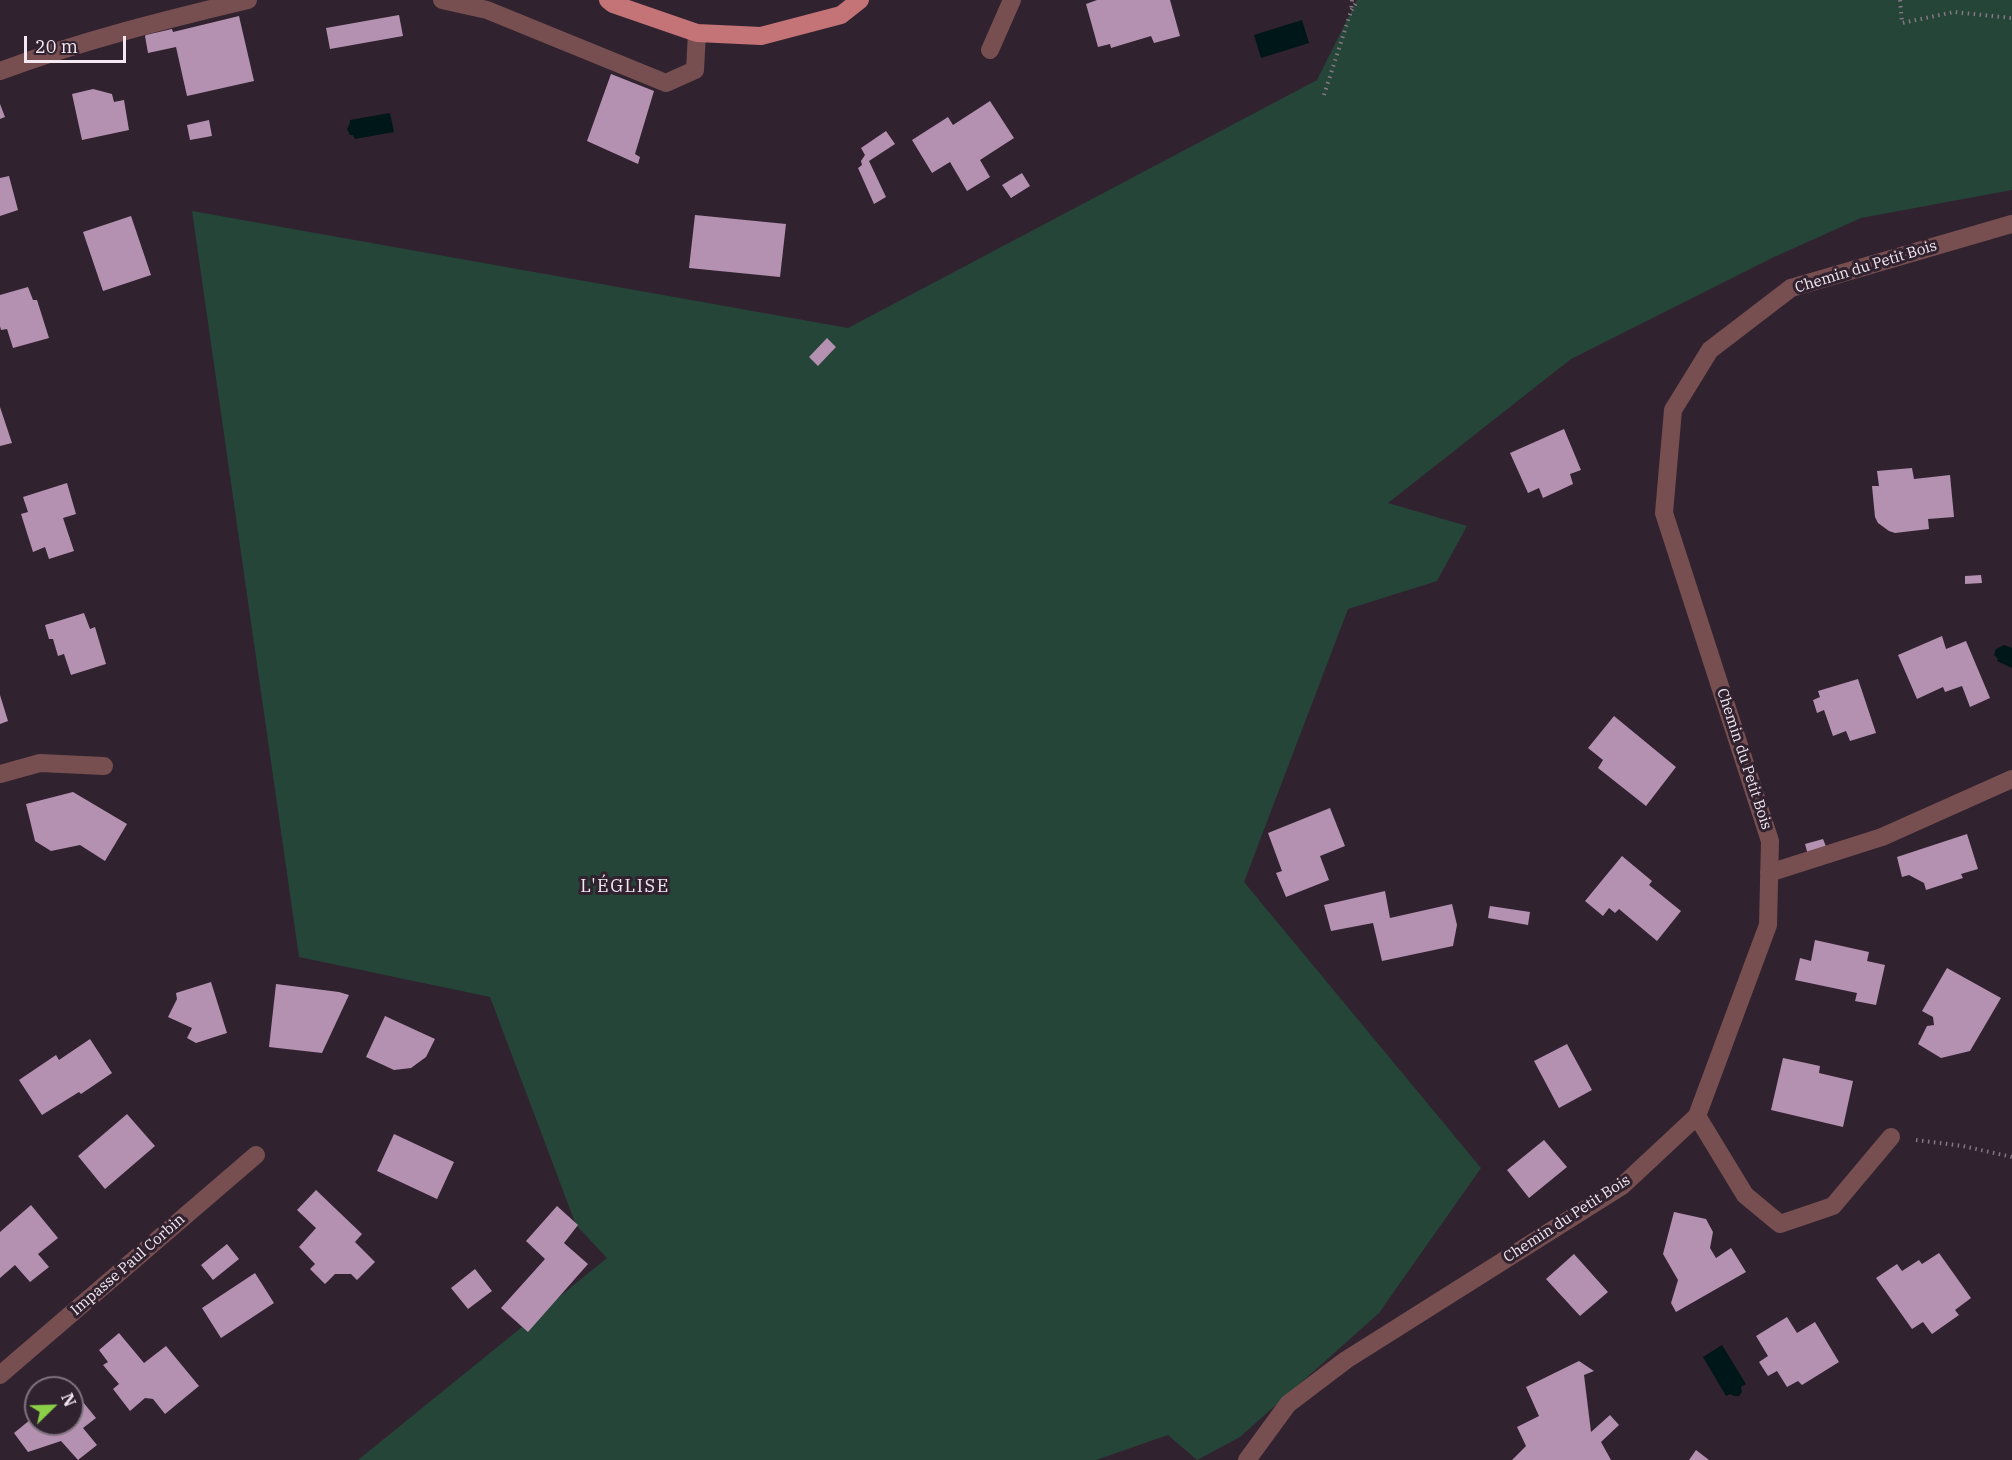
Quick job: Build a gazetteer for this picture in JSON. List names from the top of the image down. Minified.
{"streets":{"street":["Chemin du Petit Bois","Impasse Paul Corbin"]},"districts":["L'ÉGLISE"],"scale_bar":"20 m","north":"top right"}
